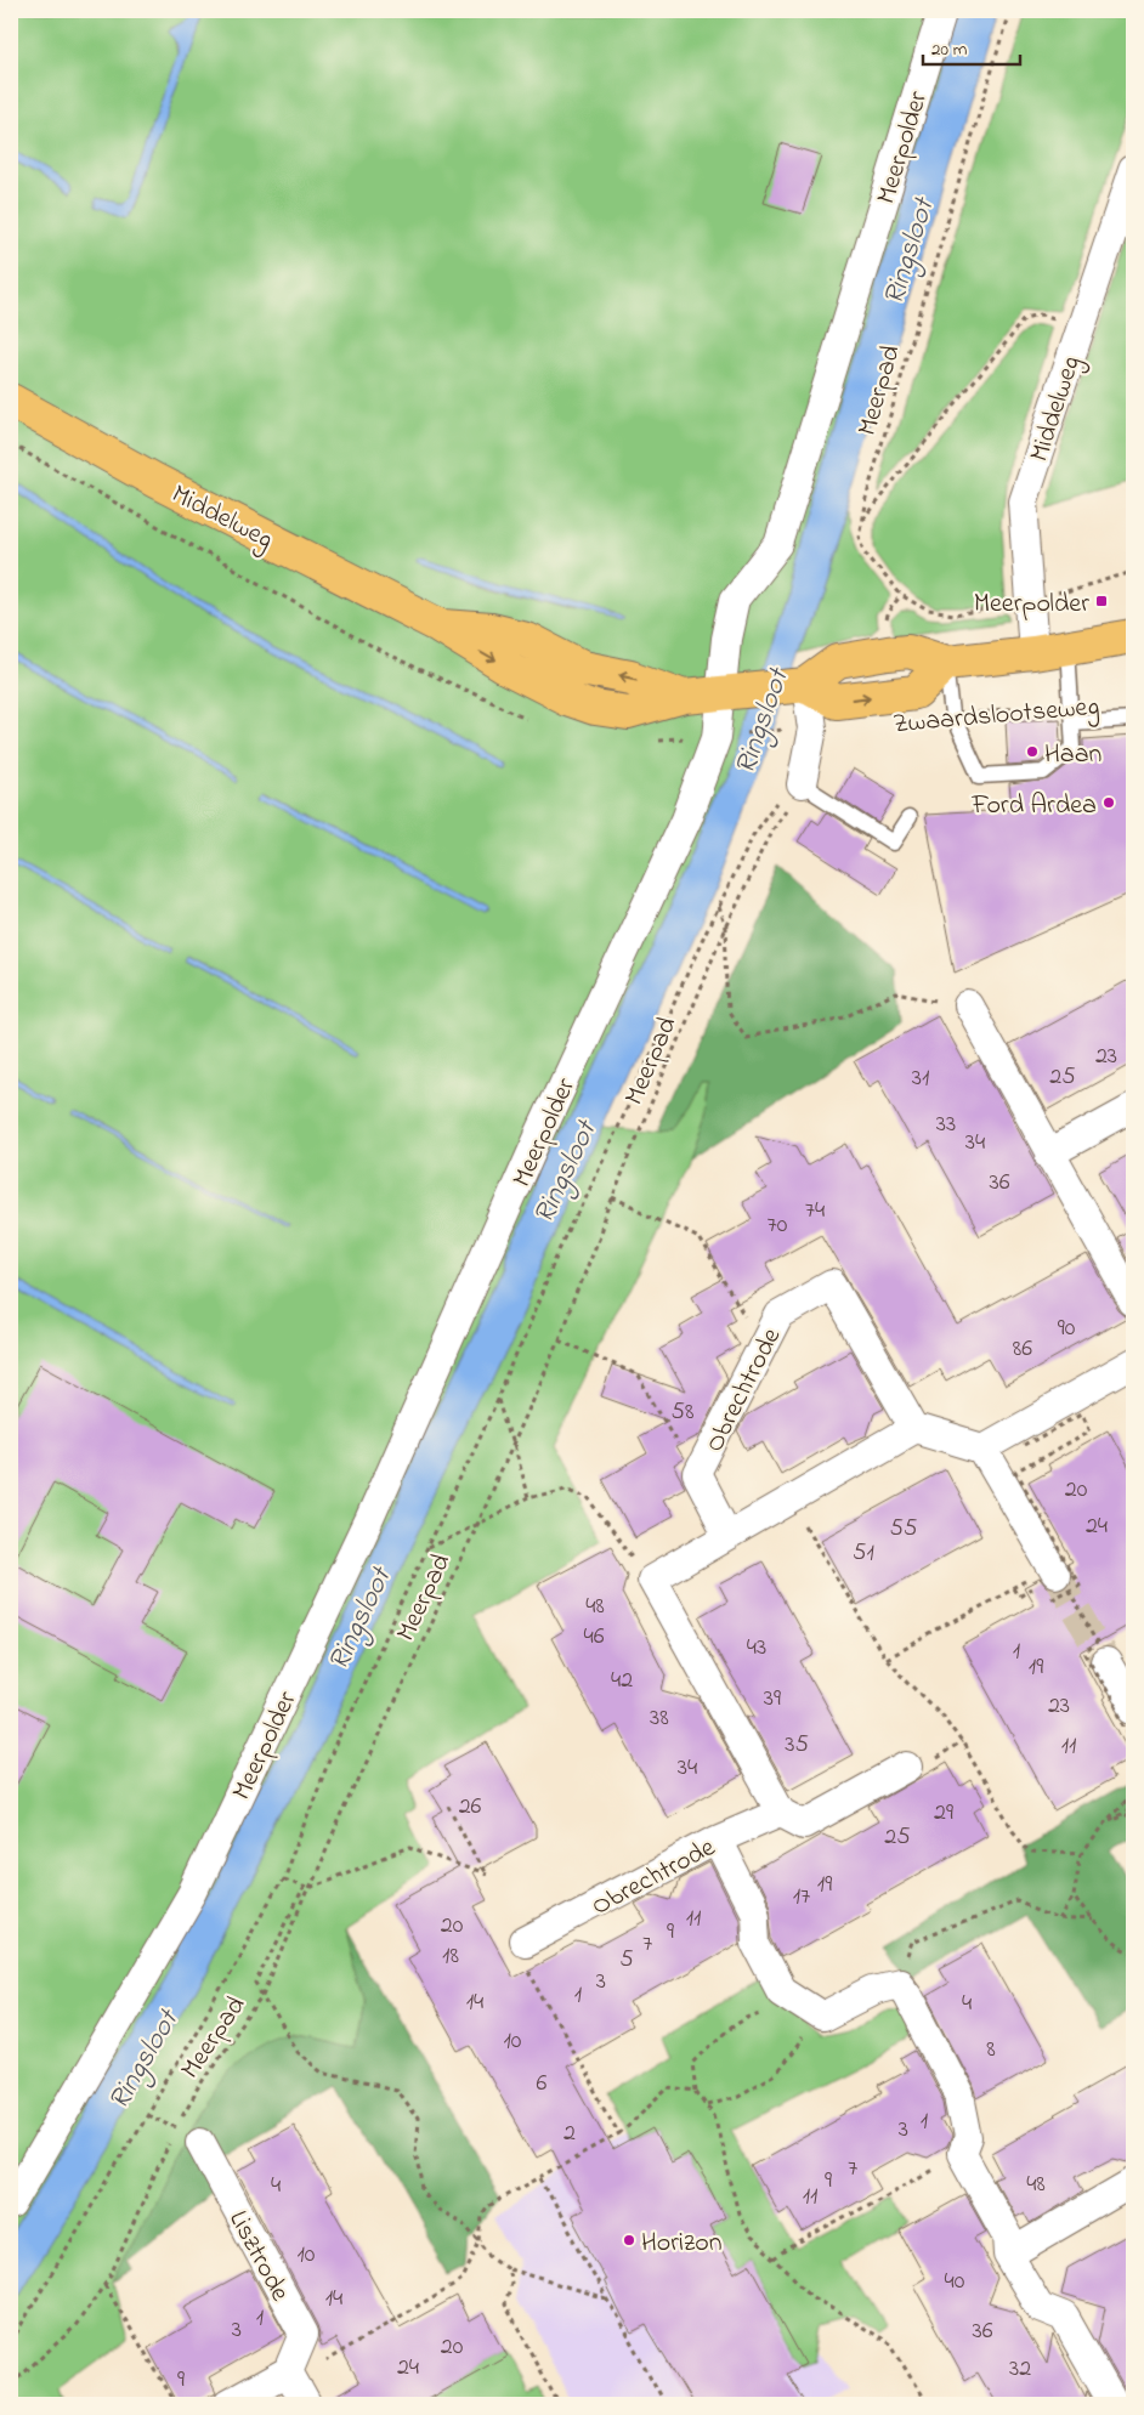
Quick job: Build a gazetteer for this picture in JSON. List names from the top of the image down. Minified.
{"streets":{"main road":["Middelweg","Zwaardslootseweg"],"street":["Meerpolder","Obrechtrode","Lisztrode"],"path":["Meerpad"]},"crossings":[["Meerpolder","Middelweg"],["Meerpad","Middelweg"],["Meerpad","Lisztrode"],["Middelweg","Zwaardslootseweg"]],"water":["Ringsloot"],"places":{"transit":["Meerpolder"],"other":["Haan","Ford Ardea","Horizon"]},"house_numbers":["23","25","31","33","34","36","74","70","90","86","58","20","24","55","51","48","46","43","1","19","42","39","23","38","35","11","34","26","29","25","19","17","11","20","9","7","18","5","3","1","14","4","10","8","6","1","3","2","7","9","48","4","11","10","40","14","1","3","36","20","24","32","9"],"scale_bar":"20 m"}
